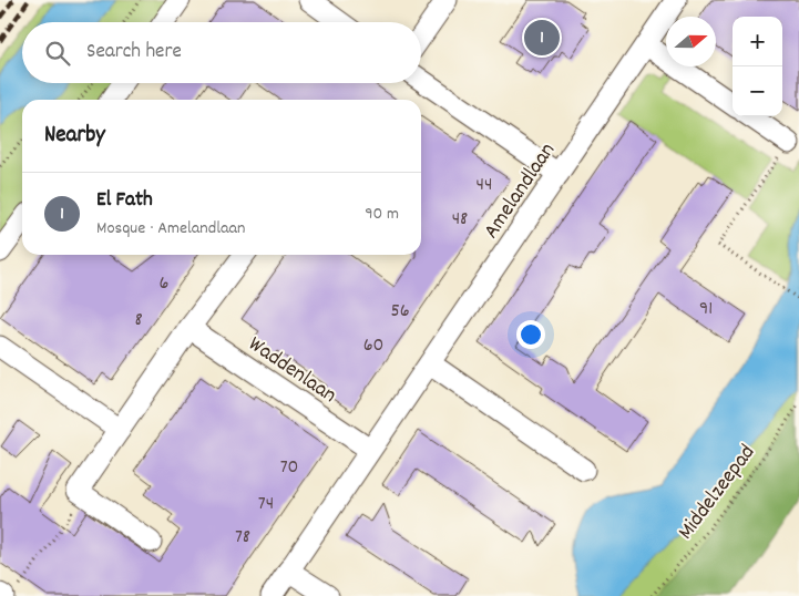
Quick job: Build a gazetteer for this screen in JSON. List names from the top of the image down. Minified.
{"streets":{"street":["Amelandlaan","Waddenlaan"],"path":["Middelzeepad"]},"crossings":[["Amelandlaan","Waddenlaan"]],"house_numbers":["44","48","6","91","56","8","60","70","74","78"],"north":"right","page":{"map_buttons":["+","−"],"pins":"1","search":"Search here","heading":"Nearby","list":[{"mark":"1","name":"El Fath","note":"Mosque · Amelandlaan","value":"90 m"}]}}
